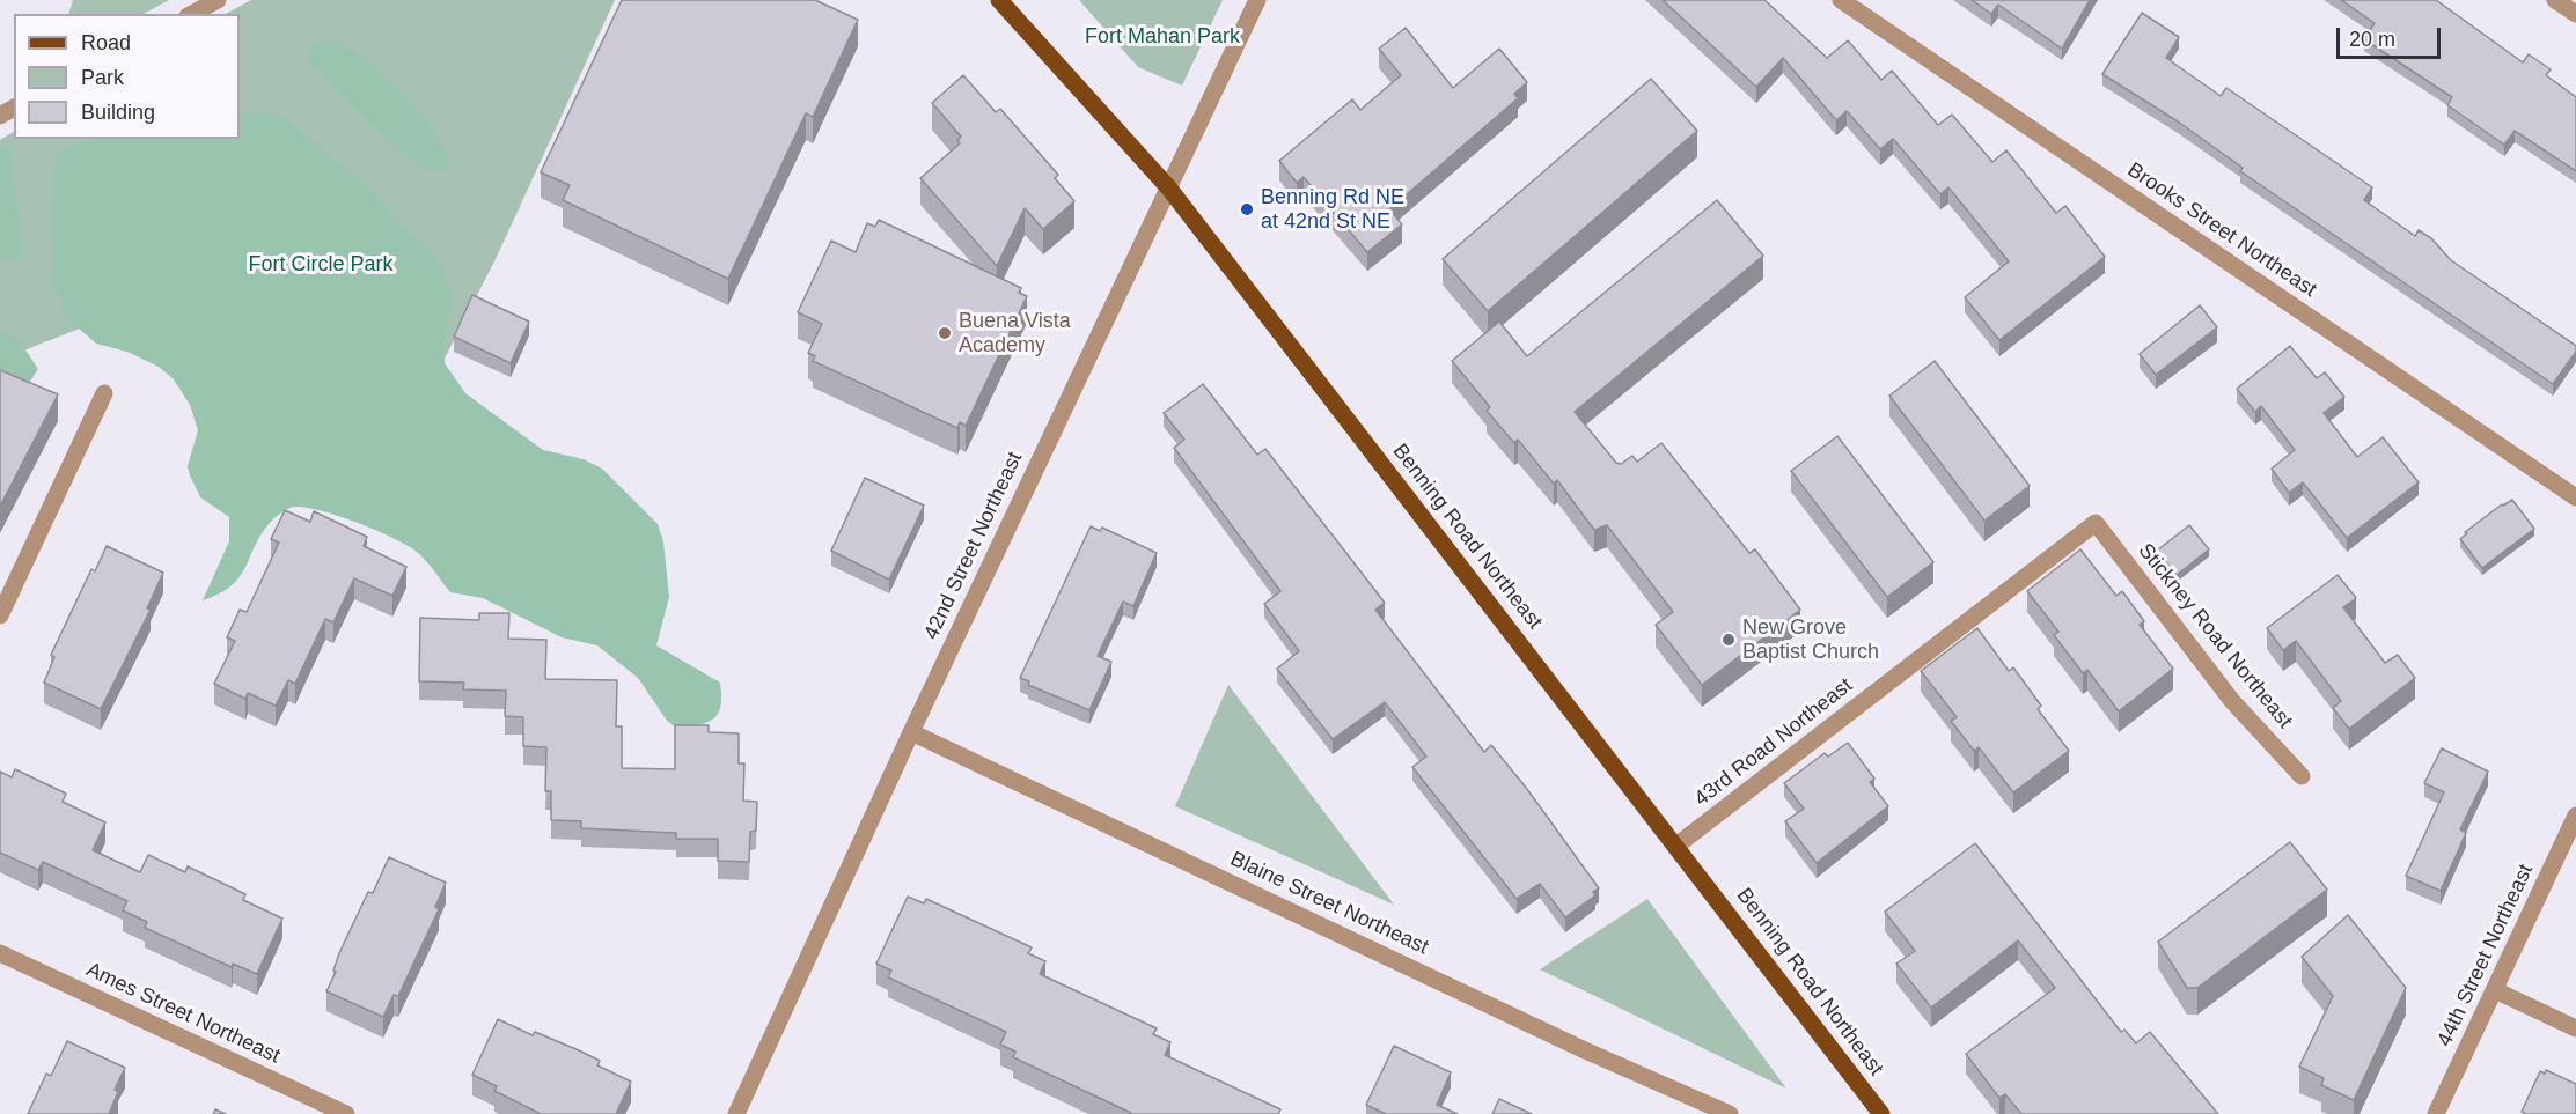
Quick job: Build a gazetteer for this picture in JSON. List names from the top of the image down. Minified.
{"streets":{"main road":["Benning Road Northeast"],"street":["Brooks Street Northeast","42nd Street Northeast","Stickney Road Northeast","43rd Road Northeast","Blaine Street Northeast","44th Street Northeast","Ames Street Northeast"]},"crossings":[["Benning Road Northeast","42nd Street Northeast"],["Benning Road Northeast","43rd Road Northeast"],["42nd Street Northeast","Blaine Street Northeast"],["Stickney Road Northeast","43rd Road Northeast"]],"parks":["Fort Mahan Park","Fort Circle Park"],"places":["Benning Rd NE at 42nd St NE","Buena Vista Academy","New Grove Baptist Church"],"legend":["Road","Park","Building"],"scale_bar":"20 m"}
